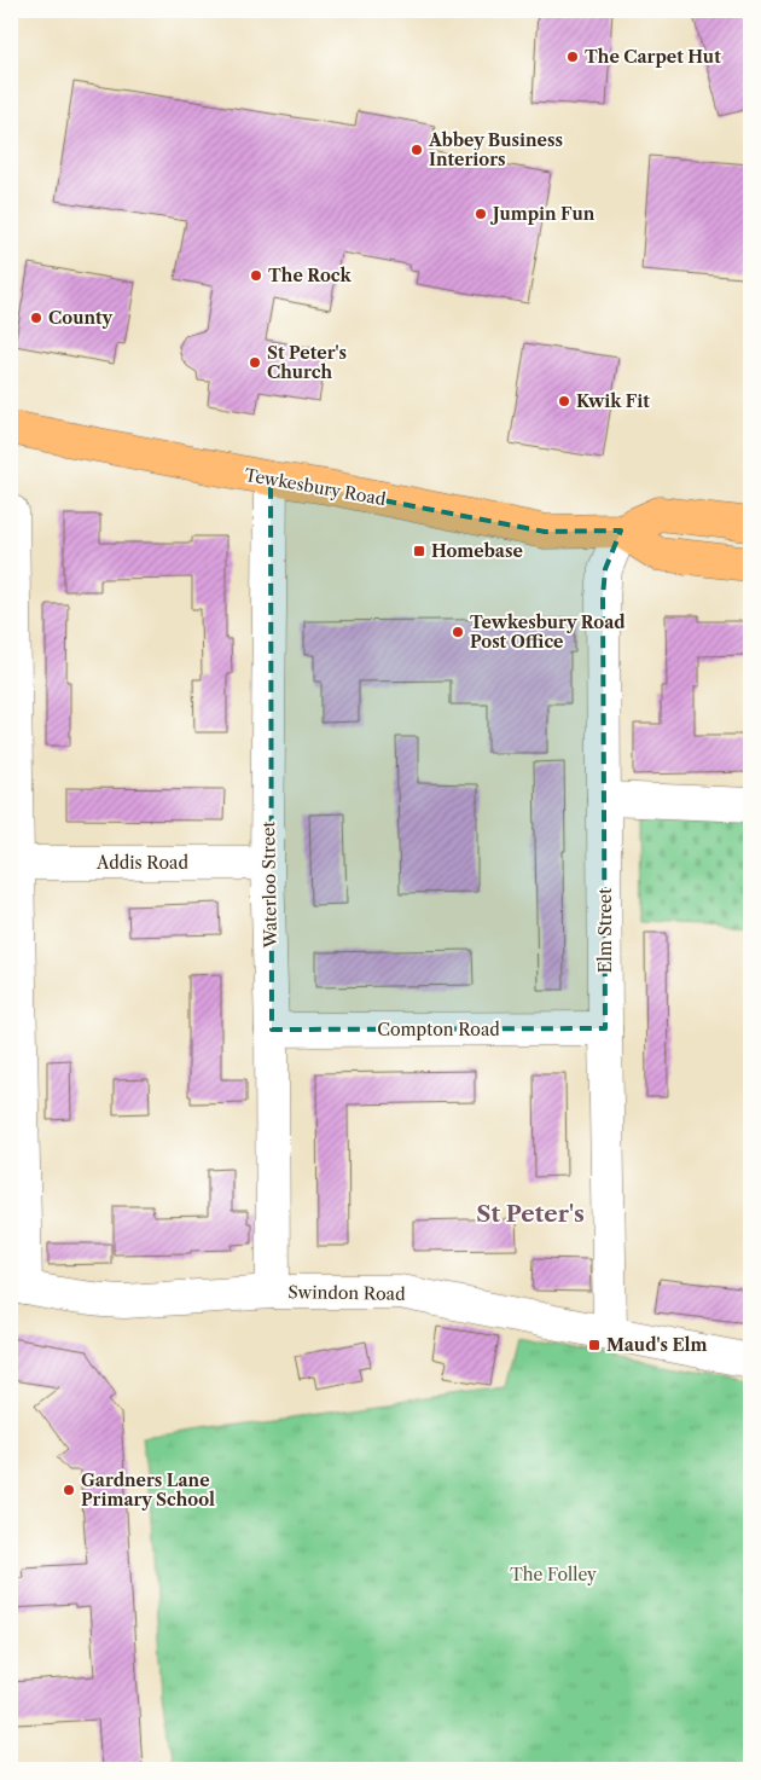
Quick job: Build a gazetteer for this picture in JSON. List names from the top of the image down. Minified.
{"streets":{"highway":["Tewkesbury Road"],"street":["Addis Road","Waterloo Street","Elm Street","Compton Road","Swindon Road"]},"crossings":[["Tewkesbury Road","Waterloo Street"],["Tewkesbury Road","Elm Street"],["Addis Road","Waterloo Street"],["Waterloo Street","Compton Road"],["Waterloo Street","Swindon Road"],["Elm Street","Compton Road"],["Elm Street","Swindon Road"]],"districts":["St Peter's"],"parks":["The Folley"],"places":{"other":["The Carpet Hut","Abbey Business Interiors","Jumpin Fun","The Rock","County","St Peter's Church","Kwik Fit","Tewkesbury Road Post Office","Gardners Lane Primary School"],"transit":["Homebase","Maud's Elm"]}}
